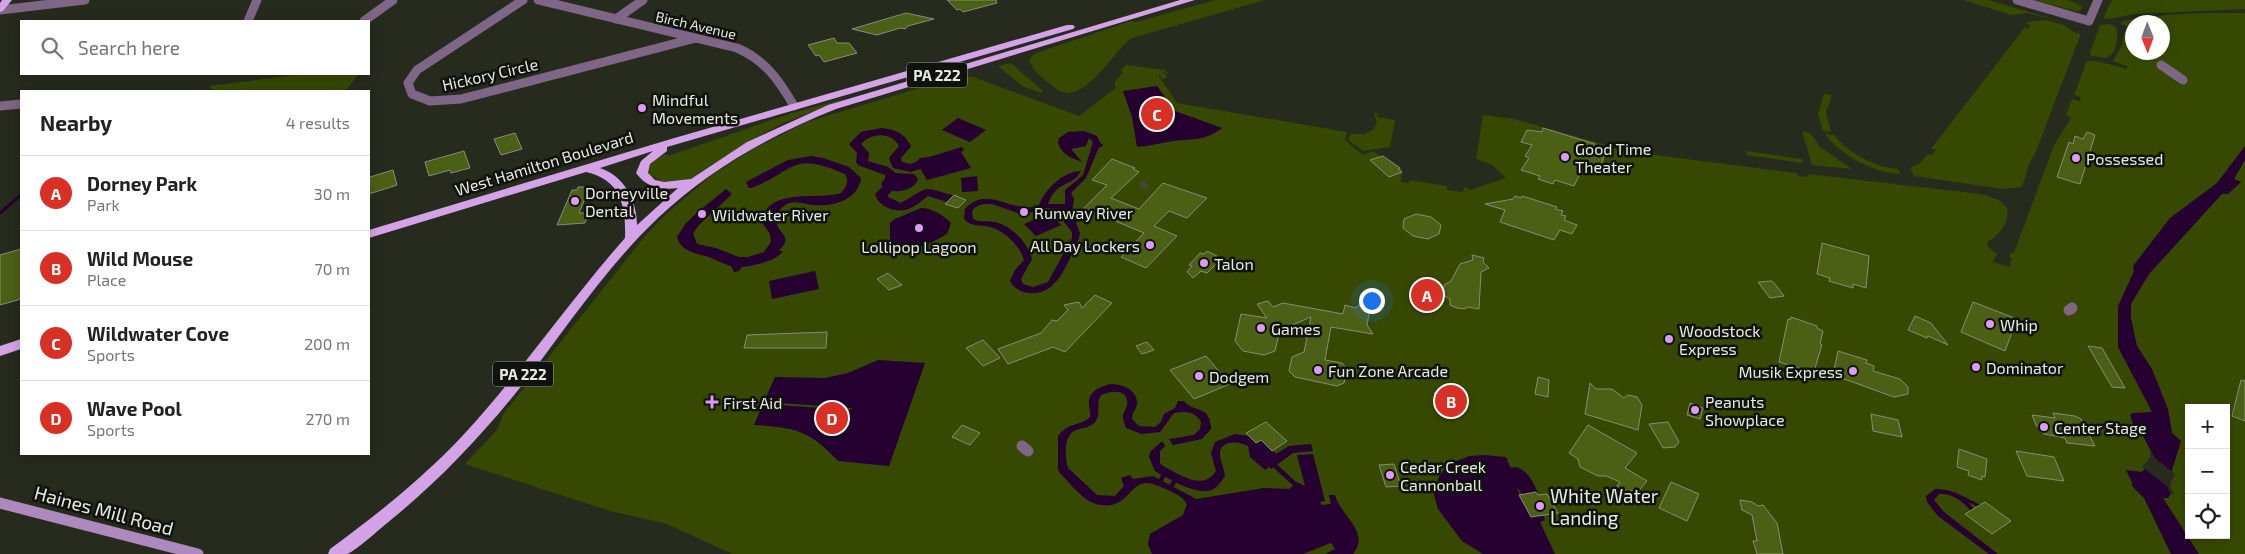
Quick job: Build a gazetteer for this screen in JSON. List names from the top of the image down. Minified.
{"streets":{"main road":["PA 222","West Hamilton Boulevard"],"street":["Birch Avenue","Hickory Circle","Haines Mill Road"]},"crossings":[["Birch Avenue","Hickory Circle"],["Birch Avenue","West Hamilton Boulevard"]],"places":{"other":["Mindful Movements","Good Time Theater","Possessed","Dorneyville Dental","Runway River","Wildwater River","Lollipop Lagoon","All Day Lockers","Talon","Whip","Games","Woodstock Express","Dominator","Fun Zone Arcade","Musik Express","Dodgem","Peanuts Showplace","Center Stage","Cedar Creek Cannonball","White Water Landing"],"health":["First Aid"]},"north":"bottom","page":{"search":"Search here","heading":["Nearby","4 results"],"pins":["C","A","B","D"],"list":[{"mark":"A","name":"Dorney Park","note":"Park","value":"30 m"},{"mark":"B","name":"Wild Mouse","note":"Place","value":"70 m"},{"mark":"C","name":"Wildwater Cove","note":"Sports","value":"200 m"},{"mark":"D","name":"Wave Pool","note":"Sports","value":"270 m"}],"map_buttons":["+","−"]}}
